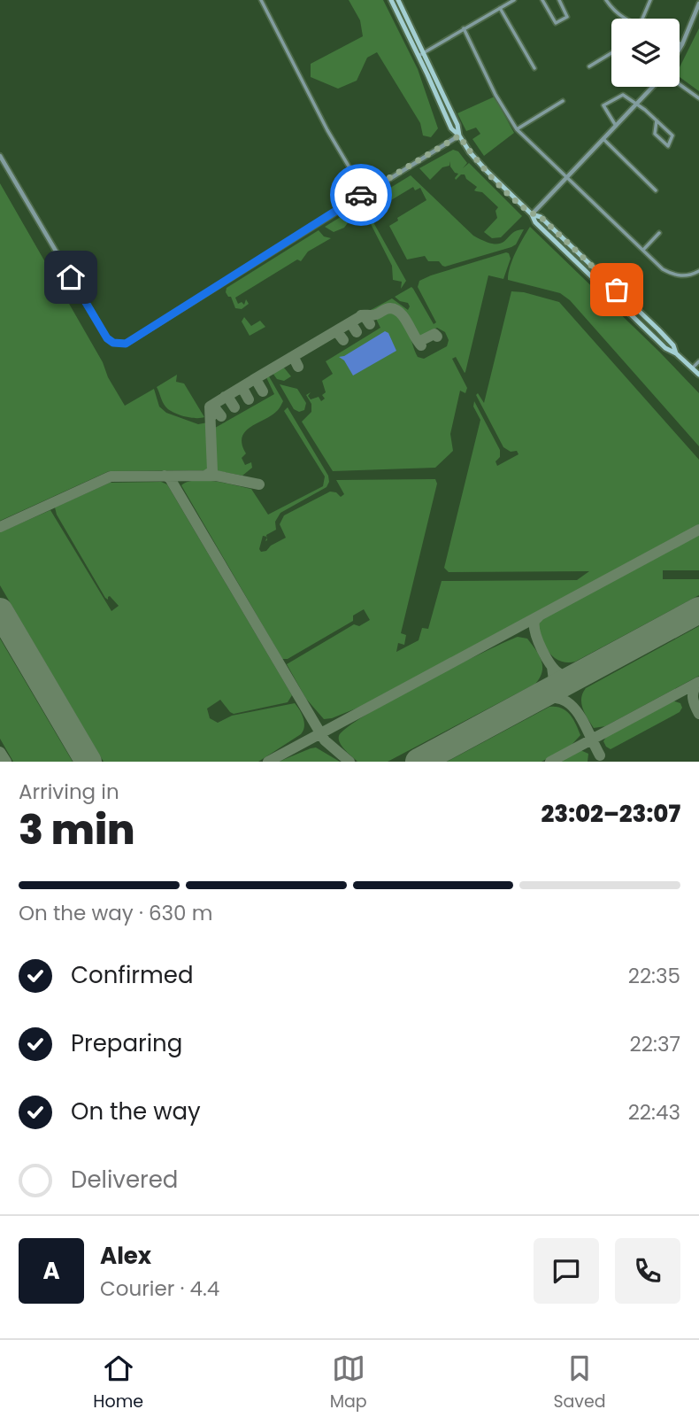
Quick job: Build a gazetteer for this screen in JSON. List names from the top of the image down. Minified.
{"page":{"heading":["3 min","Arriving in","23:02–23:07"],"panel":["Alex","Courier · 4.4"],"bar":"On the way · 630 m","list":[["Confirmed","22:35"],["Preparing","22:37"],["On the way","22:43"],"Delivered"],"round":"A","tabs":["Home","Map","Saved"]}}
